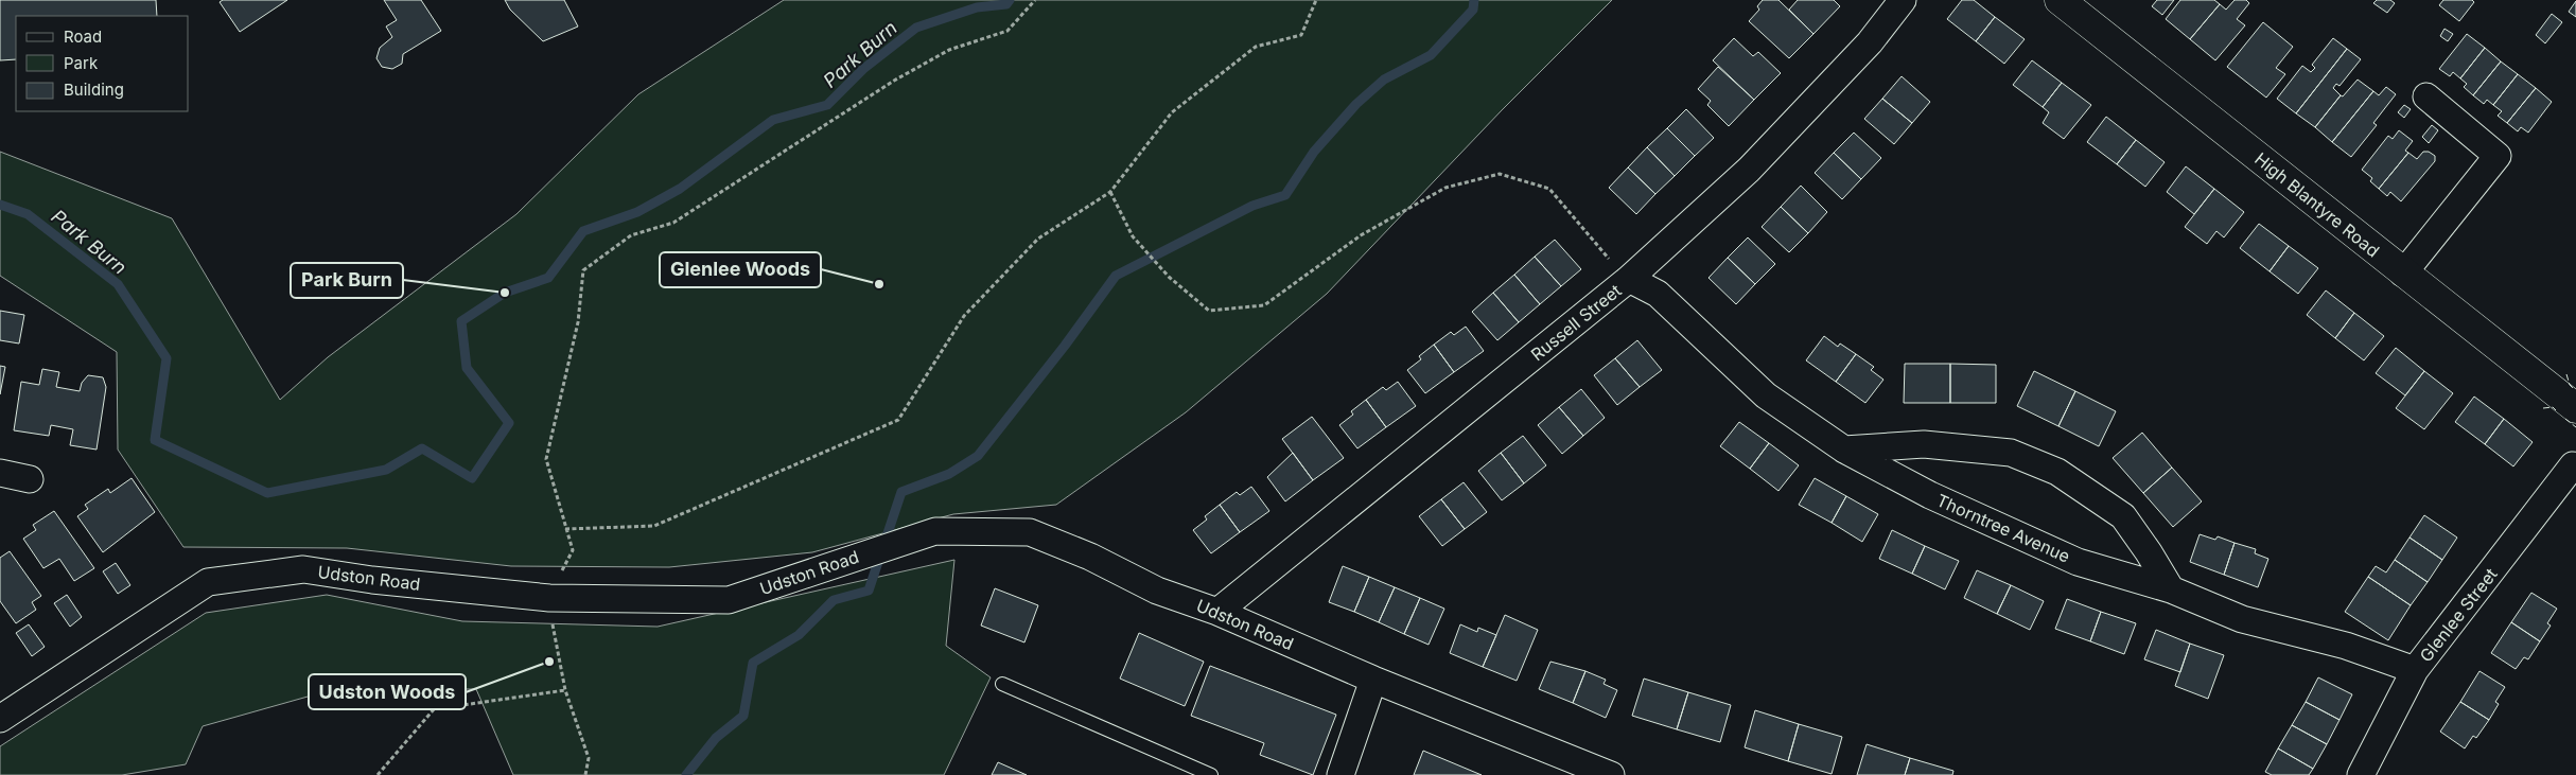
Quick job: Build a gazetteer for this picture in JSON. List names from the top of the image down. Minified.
{"streets":{"main road":["High Blantyre Road"],"street":["Russell Street","Thorntree Avenue","Udston Road","Glenlee Street"]},"crossings":[["Russell Street","Thorntree Avenue"],["Russell Street","Udston Road"],["Thorntree Avenue","Glenlee Street"]],"water":["Park Burn"],"places":["Glenlee Woods","Park Burn","Udston Woods"],"legend":["Road","Park","Building"]}
